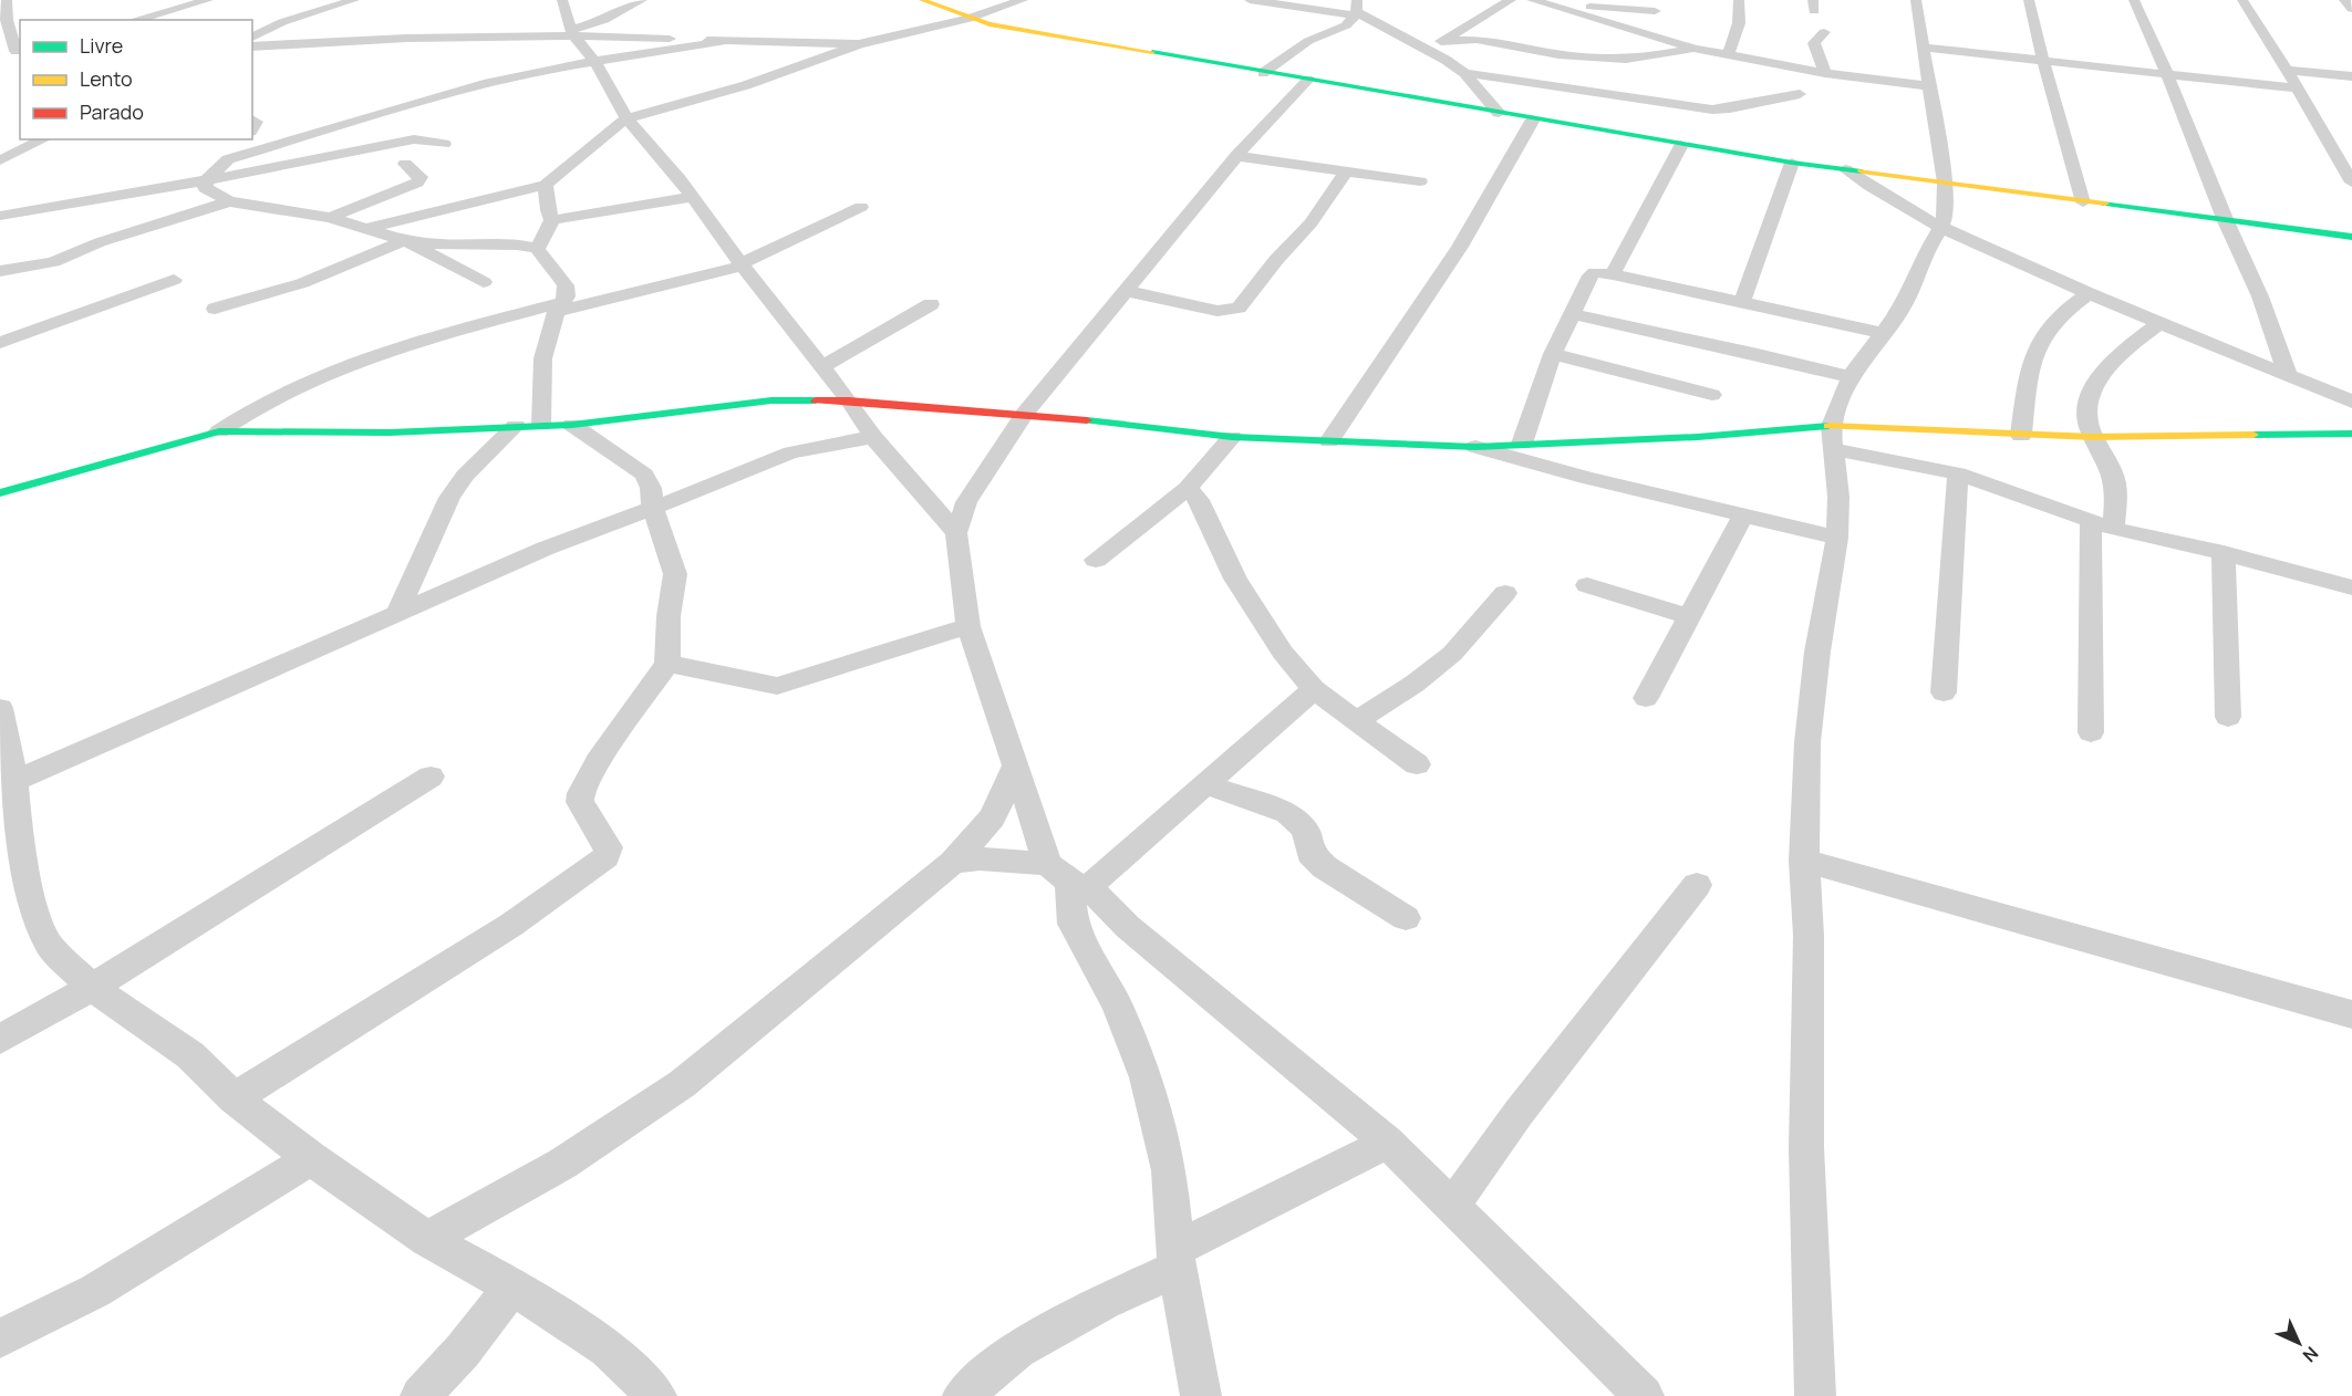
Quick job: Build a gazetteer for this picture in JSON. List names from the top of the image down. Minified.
{"legend":["Livre","Lento","Parado"],"north":"bottom right"}
